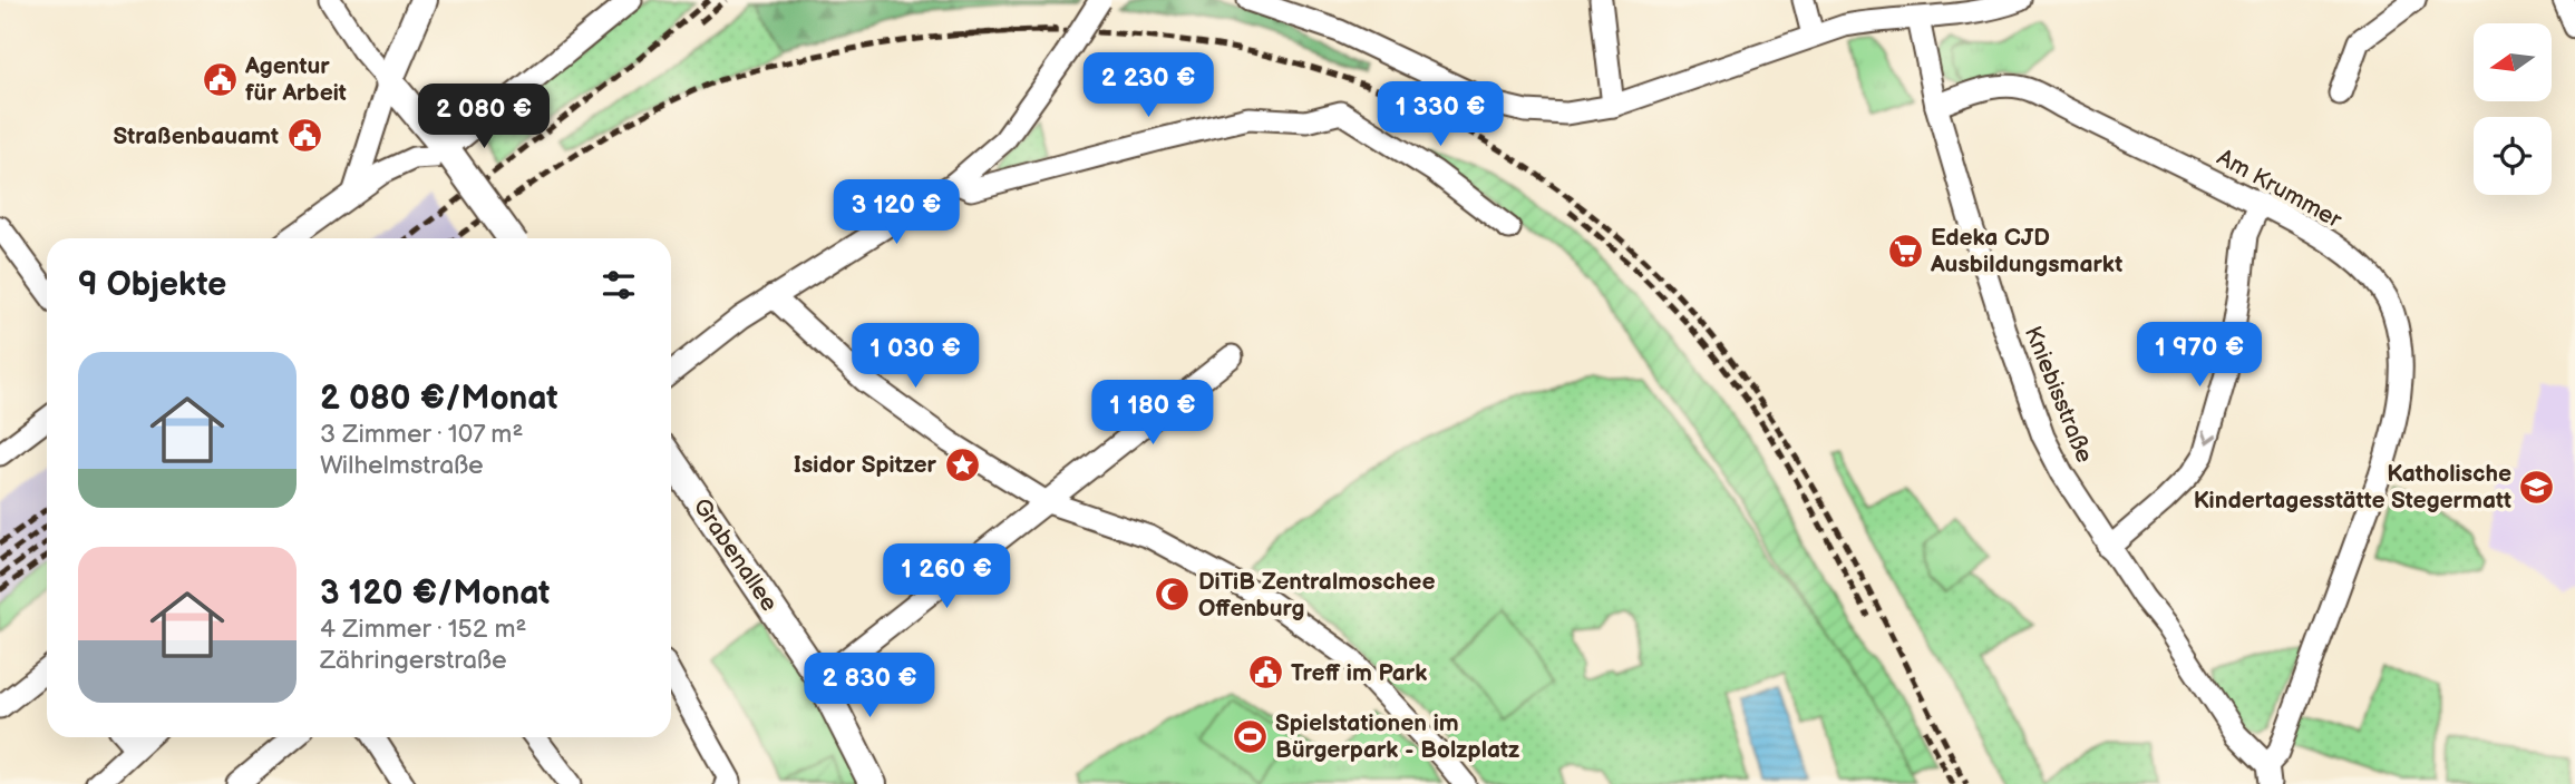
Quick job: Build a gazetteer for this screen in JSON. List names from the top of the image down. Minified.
{"streets":{"main road":["Grabenallee"],"street":["Am Krummer","Kniebisstraße"]},"crossings":[["Am Krummer","Kniebisstraße"]],"places":{"public building":["Agentur für Arbeit","Straßenbauamt","Treff im Park"],"supermarket":["Edeka CJD Ausbildungsmarkt"],"place":["Isidor Spitzer"],"school or university":["Katholische Kindertagesstätte Stegermatt"],"mosque":["DiTiB Zentralmoschee Offenburg"],"sports":["Spielstationen im Bürgerpark - Bolzplatz"]},"north":"left","page":{"price":["2 230 €","1 330 €","2 080 €","3 120 €","1 970 €","1 030 €","1 180 €","1 260 €","2 830 €"],"heading":"9 Objekte","list":[{"name":"2 080 €/Monat","note":"3 Zimmer · 107 m² · Wilhelmstraße"},{"name":"3 120 €/Monat","note":"4 Zimmer · 152 m² · Zähringerstraße"}]}}
